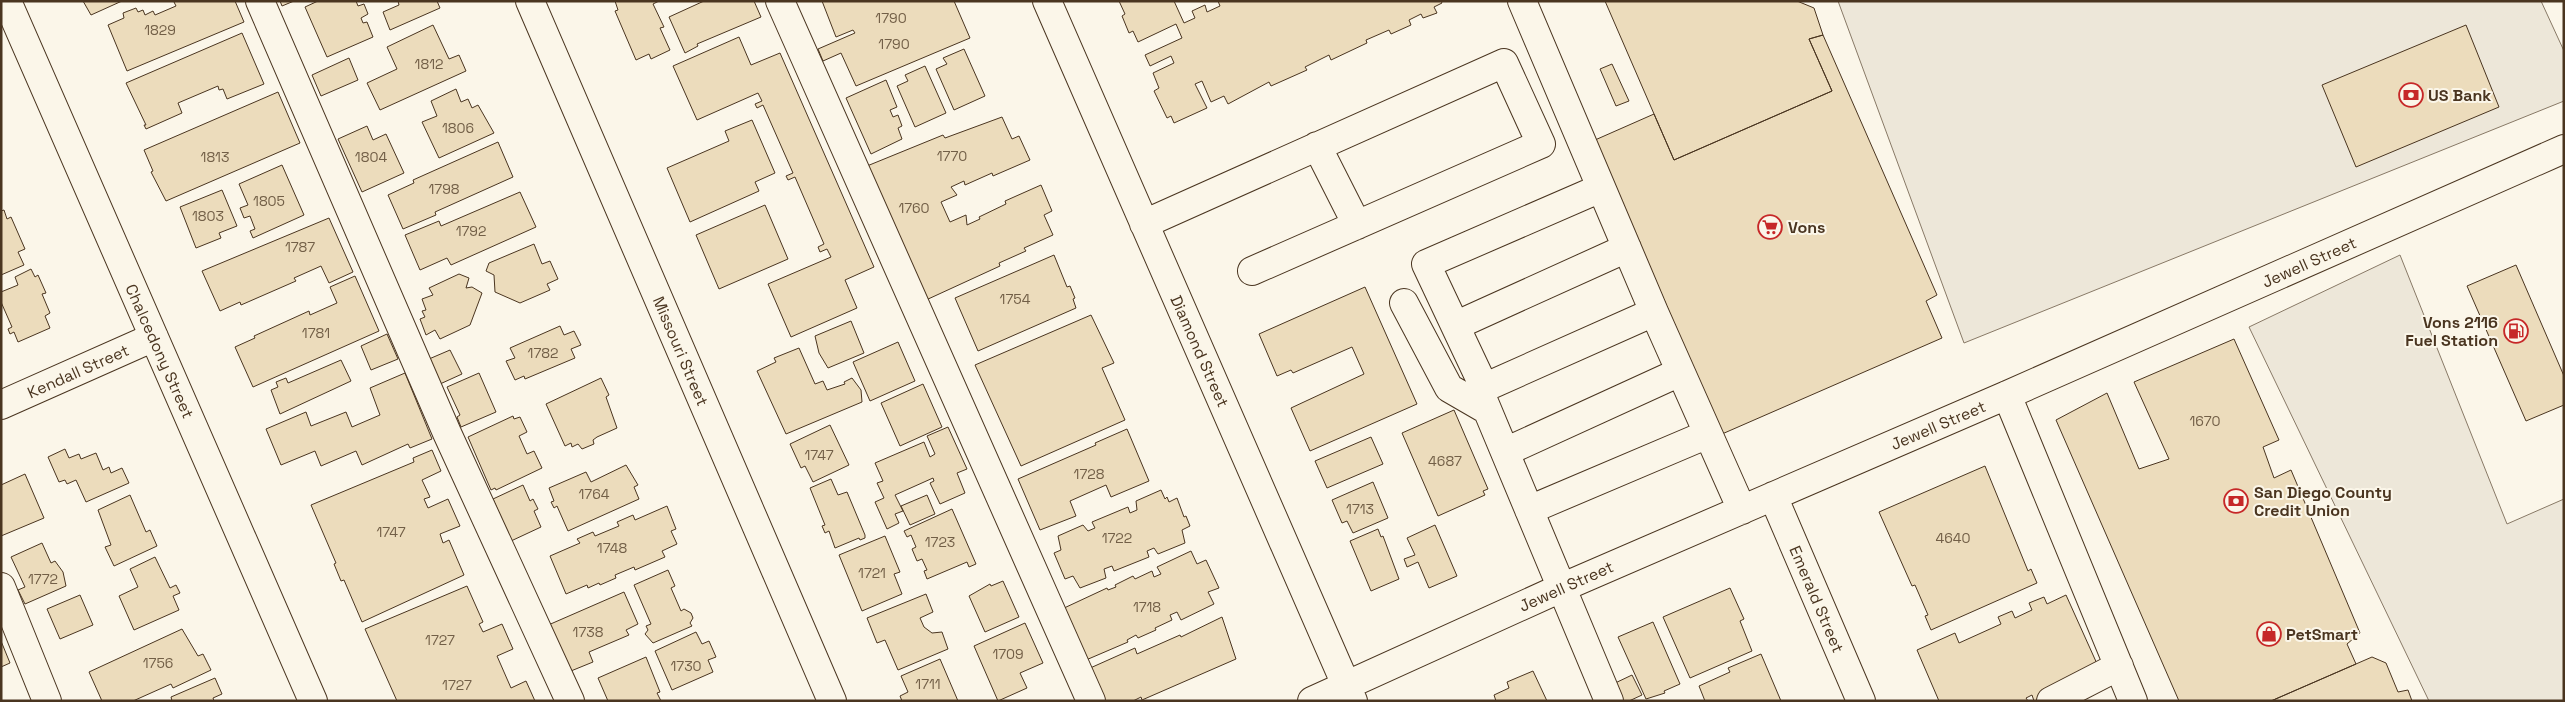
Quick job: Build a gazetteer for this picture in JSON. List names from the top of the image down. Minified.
{"streets":{"street":["Jewell Street","Chalcedony Street","Missouri Street","Diamond Street","Kendall Street","Emerald Street"]},"crossings":[["Jewell Street","Diamond Street"],["Jewell Street","Emerald Street"],["Chalcedony Street","Kendall Street"]],"places":{"bank":["US Bank","San Diego County Credit Union"],"supermarket":["Vons"],"fuel station":["Vons 2116 Fuel Station"],"shop":["PetSmart"]},"house_numbers":["1790","1829","1790","1812","1806","1770","1813","1804","1798","1805","1760","1803","1792","1787","1754","1781","1782","1670","1747","4687","1728","1764","1713","1747","1722","4640","1723","1748","1721","1772","1718","1738","1727","1709","1756","1730","1711","1727"]}
